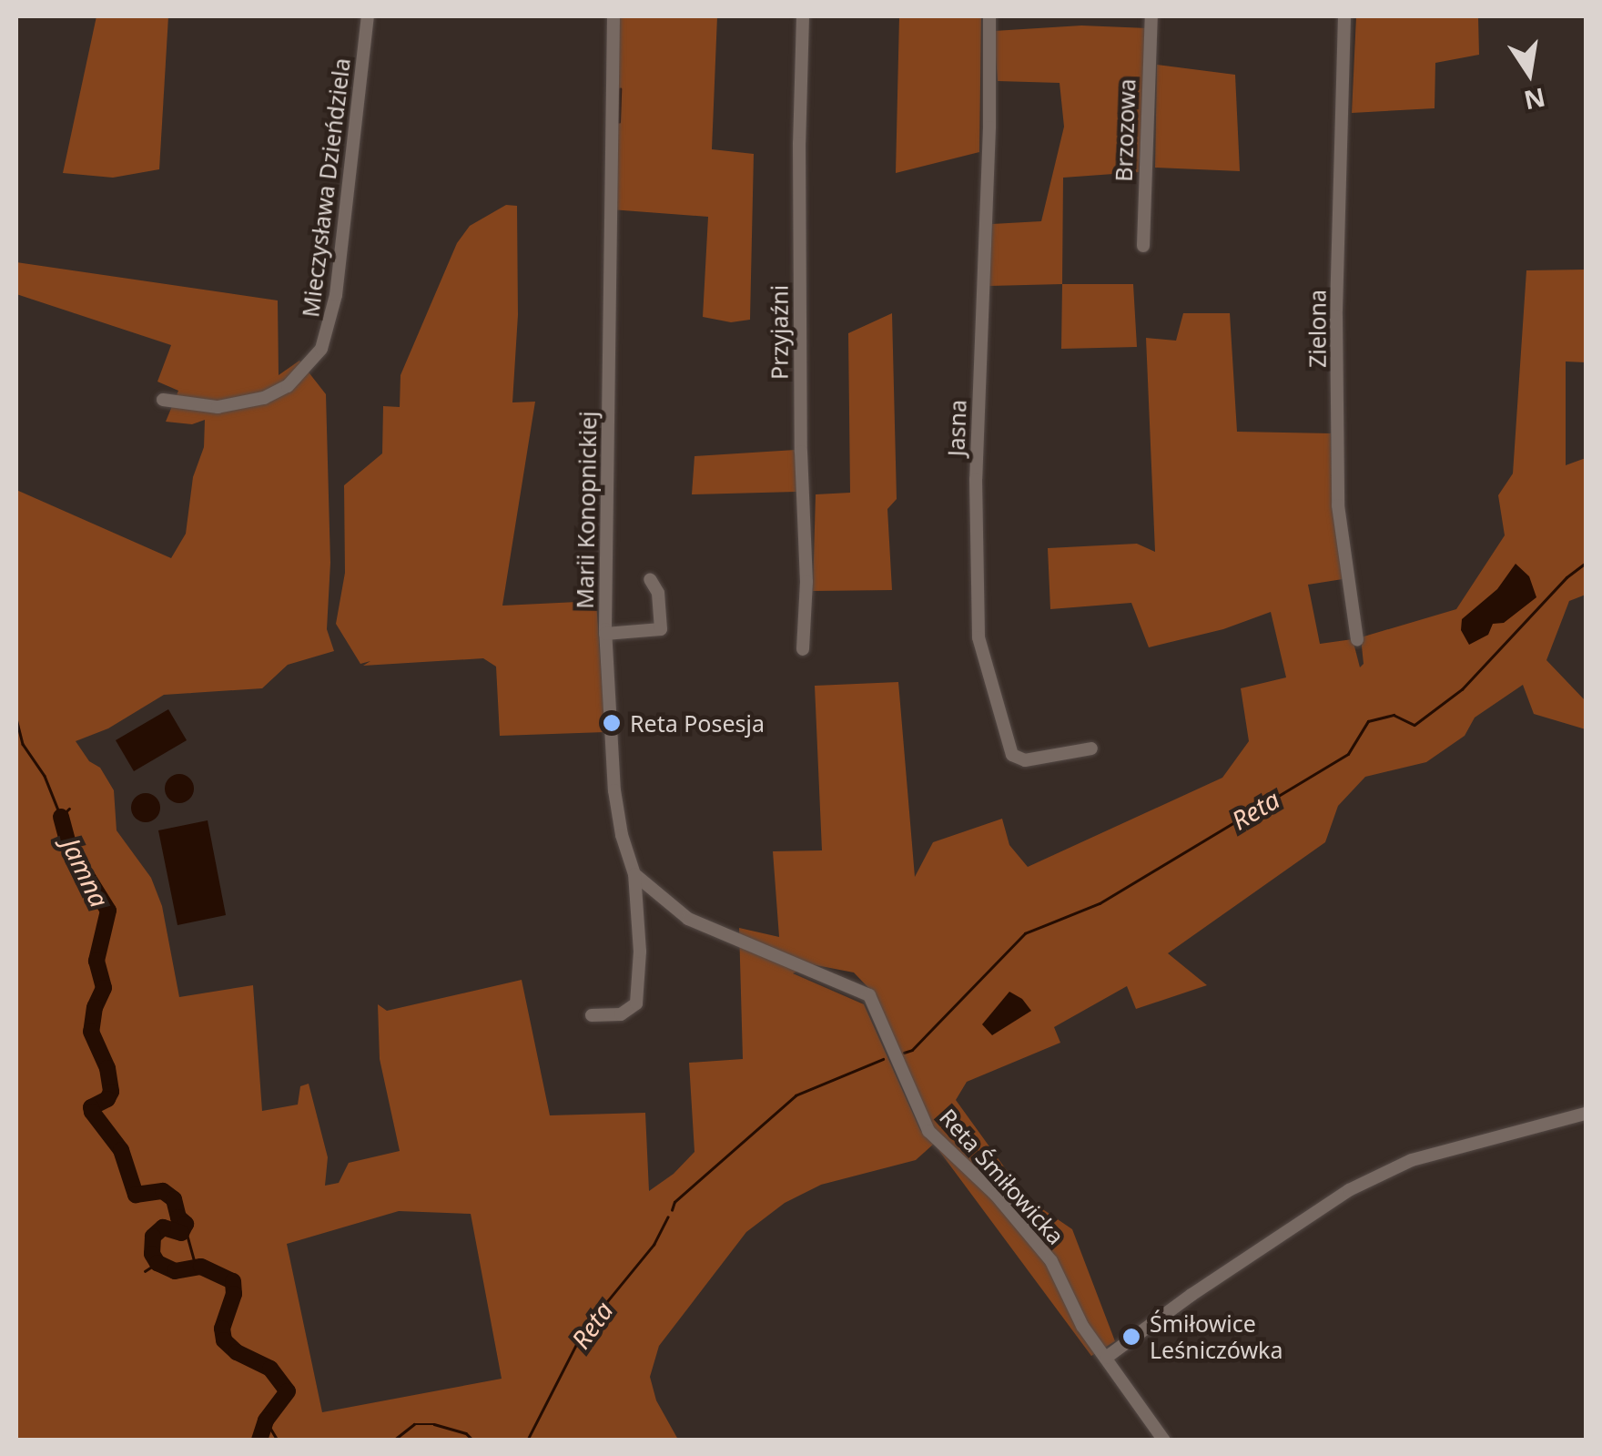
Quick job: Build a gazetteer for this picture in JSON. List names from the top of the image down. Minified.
{"streets":{"street":["Brzozowa","Mieczysława Dzieńdziela","Zielona","Przyjaźni","Jasna","Marii Konopnickiej","Reta Śmiłowicka"]},"crossings":[["Marii Konopnickiej","Reta Śmiłowicka"]],"water":["Reta","Jamna"],"places":["Reta Posesja","Śmiłowice Leśniczówka"],"north":"bottom"}
